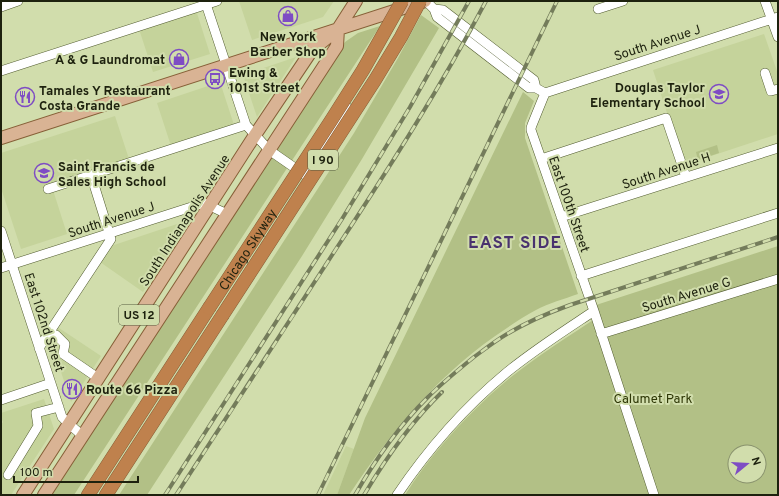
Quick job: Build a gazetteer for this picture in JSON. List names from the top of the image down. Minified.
{"streets":{"highway":["I 90","Chicago Skyway"],"main road":["South Indianapolis Avenue","US 12"],"street":["South Avenue J","South Avenue H","East 100th Street","South Avenue G","East 102nd Street"]},"crossings":[["South Avenue J","East 100th Street"],["South Avenue J","South Indianapolis Avenue"],["South Avenue J","East 102nd Street"],["South Avenue H","East 100th Street"],["East 100th Street","South Avenue G"],["South Indianapolis Avenue","US 12"],["South Indianapolis Avenue","East 102nd Street"]],"districts":["EAST SIDE"],"parks":["Calumet Park"],"places":{"shop":["New York Barber Shop","A & G Laundromat"],"bus stop":["Ewing & 101st Street"],"school or university":["Douglas Taylor Elementary School","Saint Francis de Sales High School"],"restaurant":["Tamales Y Restaurant Costa Grande","Route 66 Pizza"]},"scale_bar":"100 m","north":"right"}
